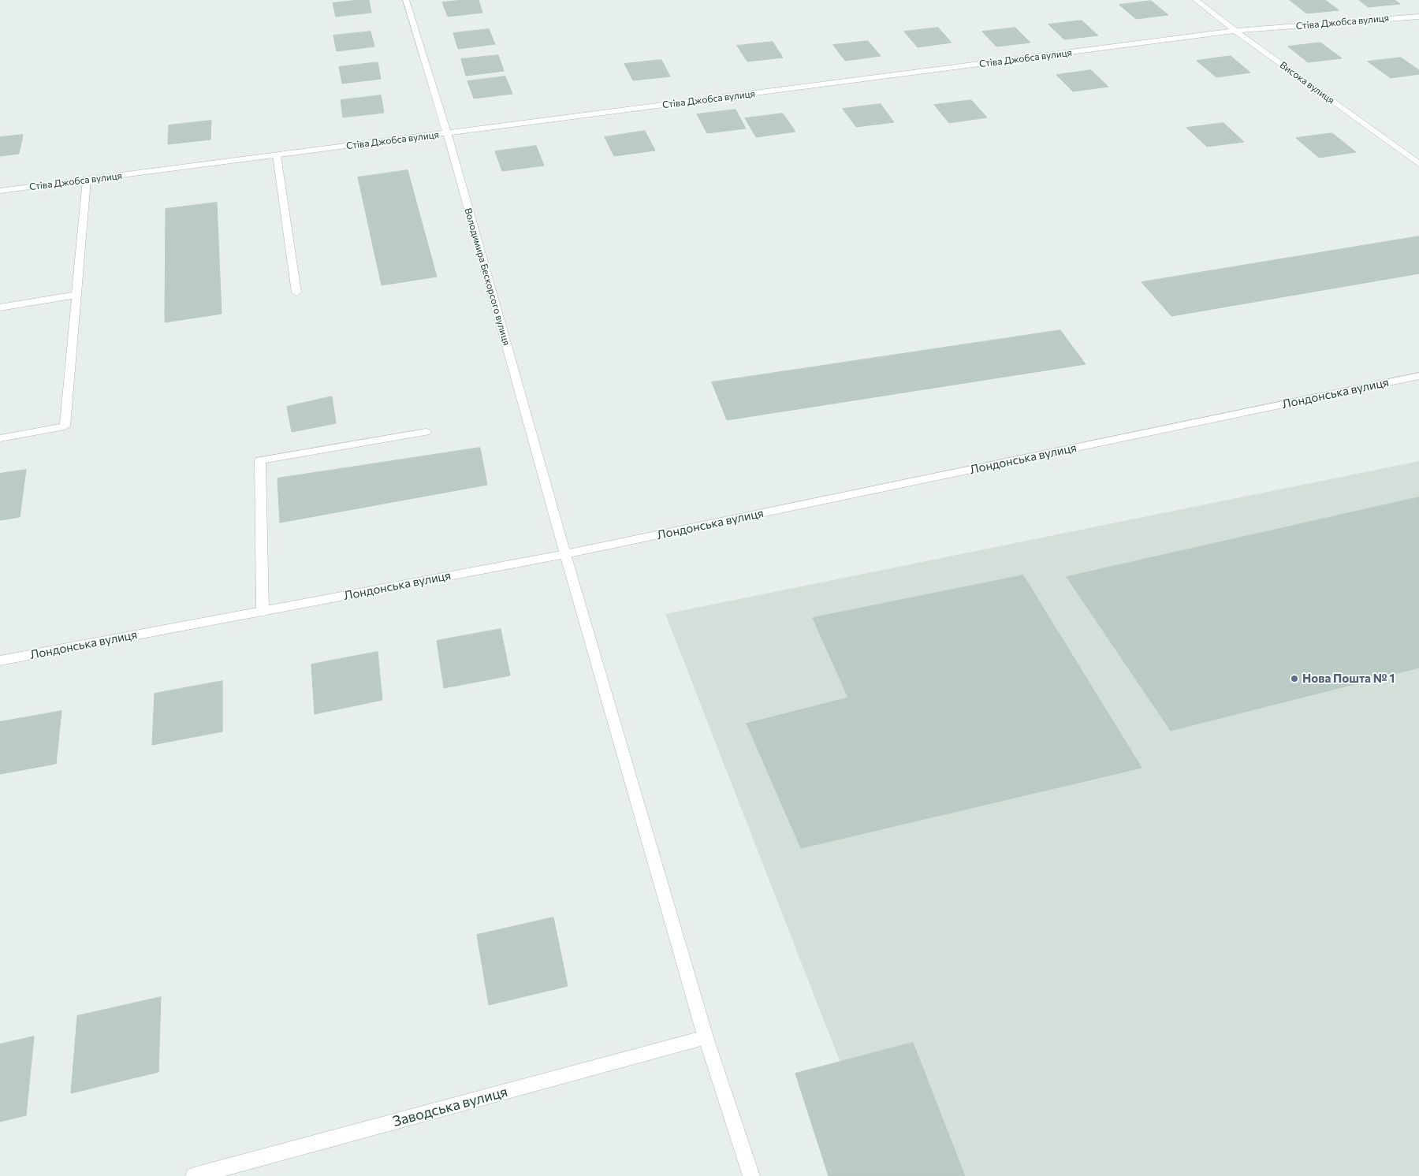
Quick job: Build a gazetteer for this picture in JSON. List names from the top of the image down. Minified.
{"streets":{"street":["Стіва Джобса вулиця","Висока вулиця","Володимира Бескорсого вулиця","Лондонська вулиця","Заводська вулиця"]},"crossings":[["Стіва Джобса вулиця","Висока вулиця"],["Стіва Джобса вулиця","Володимира Бескорсого вулиця"],["Володимира Бескорсого вулиця","Лондонська вулиця"],["Володимира Бескорсого вулиця","Заводська вулиця"]],"places":["Нова Пошта № 1"]}
